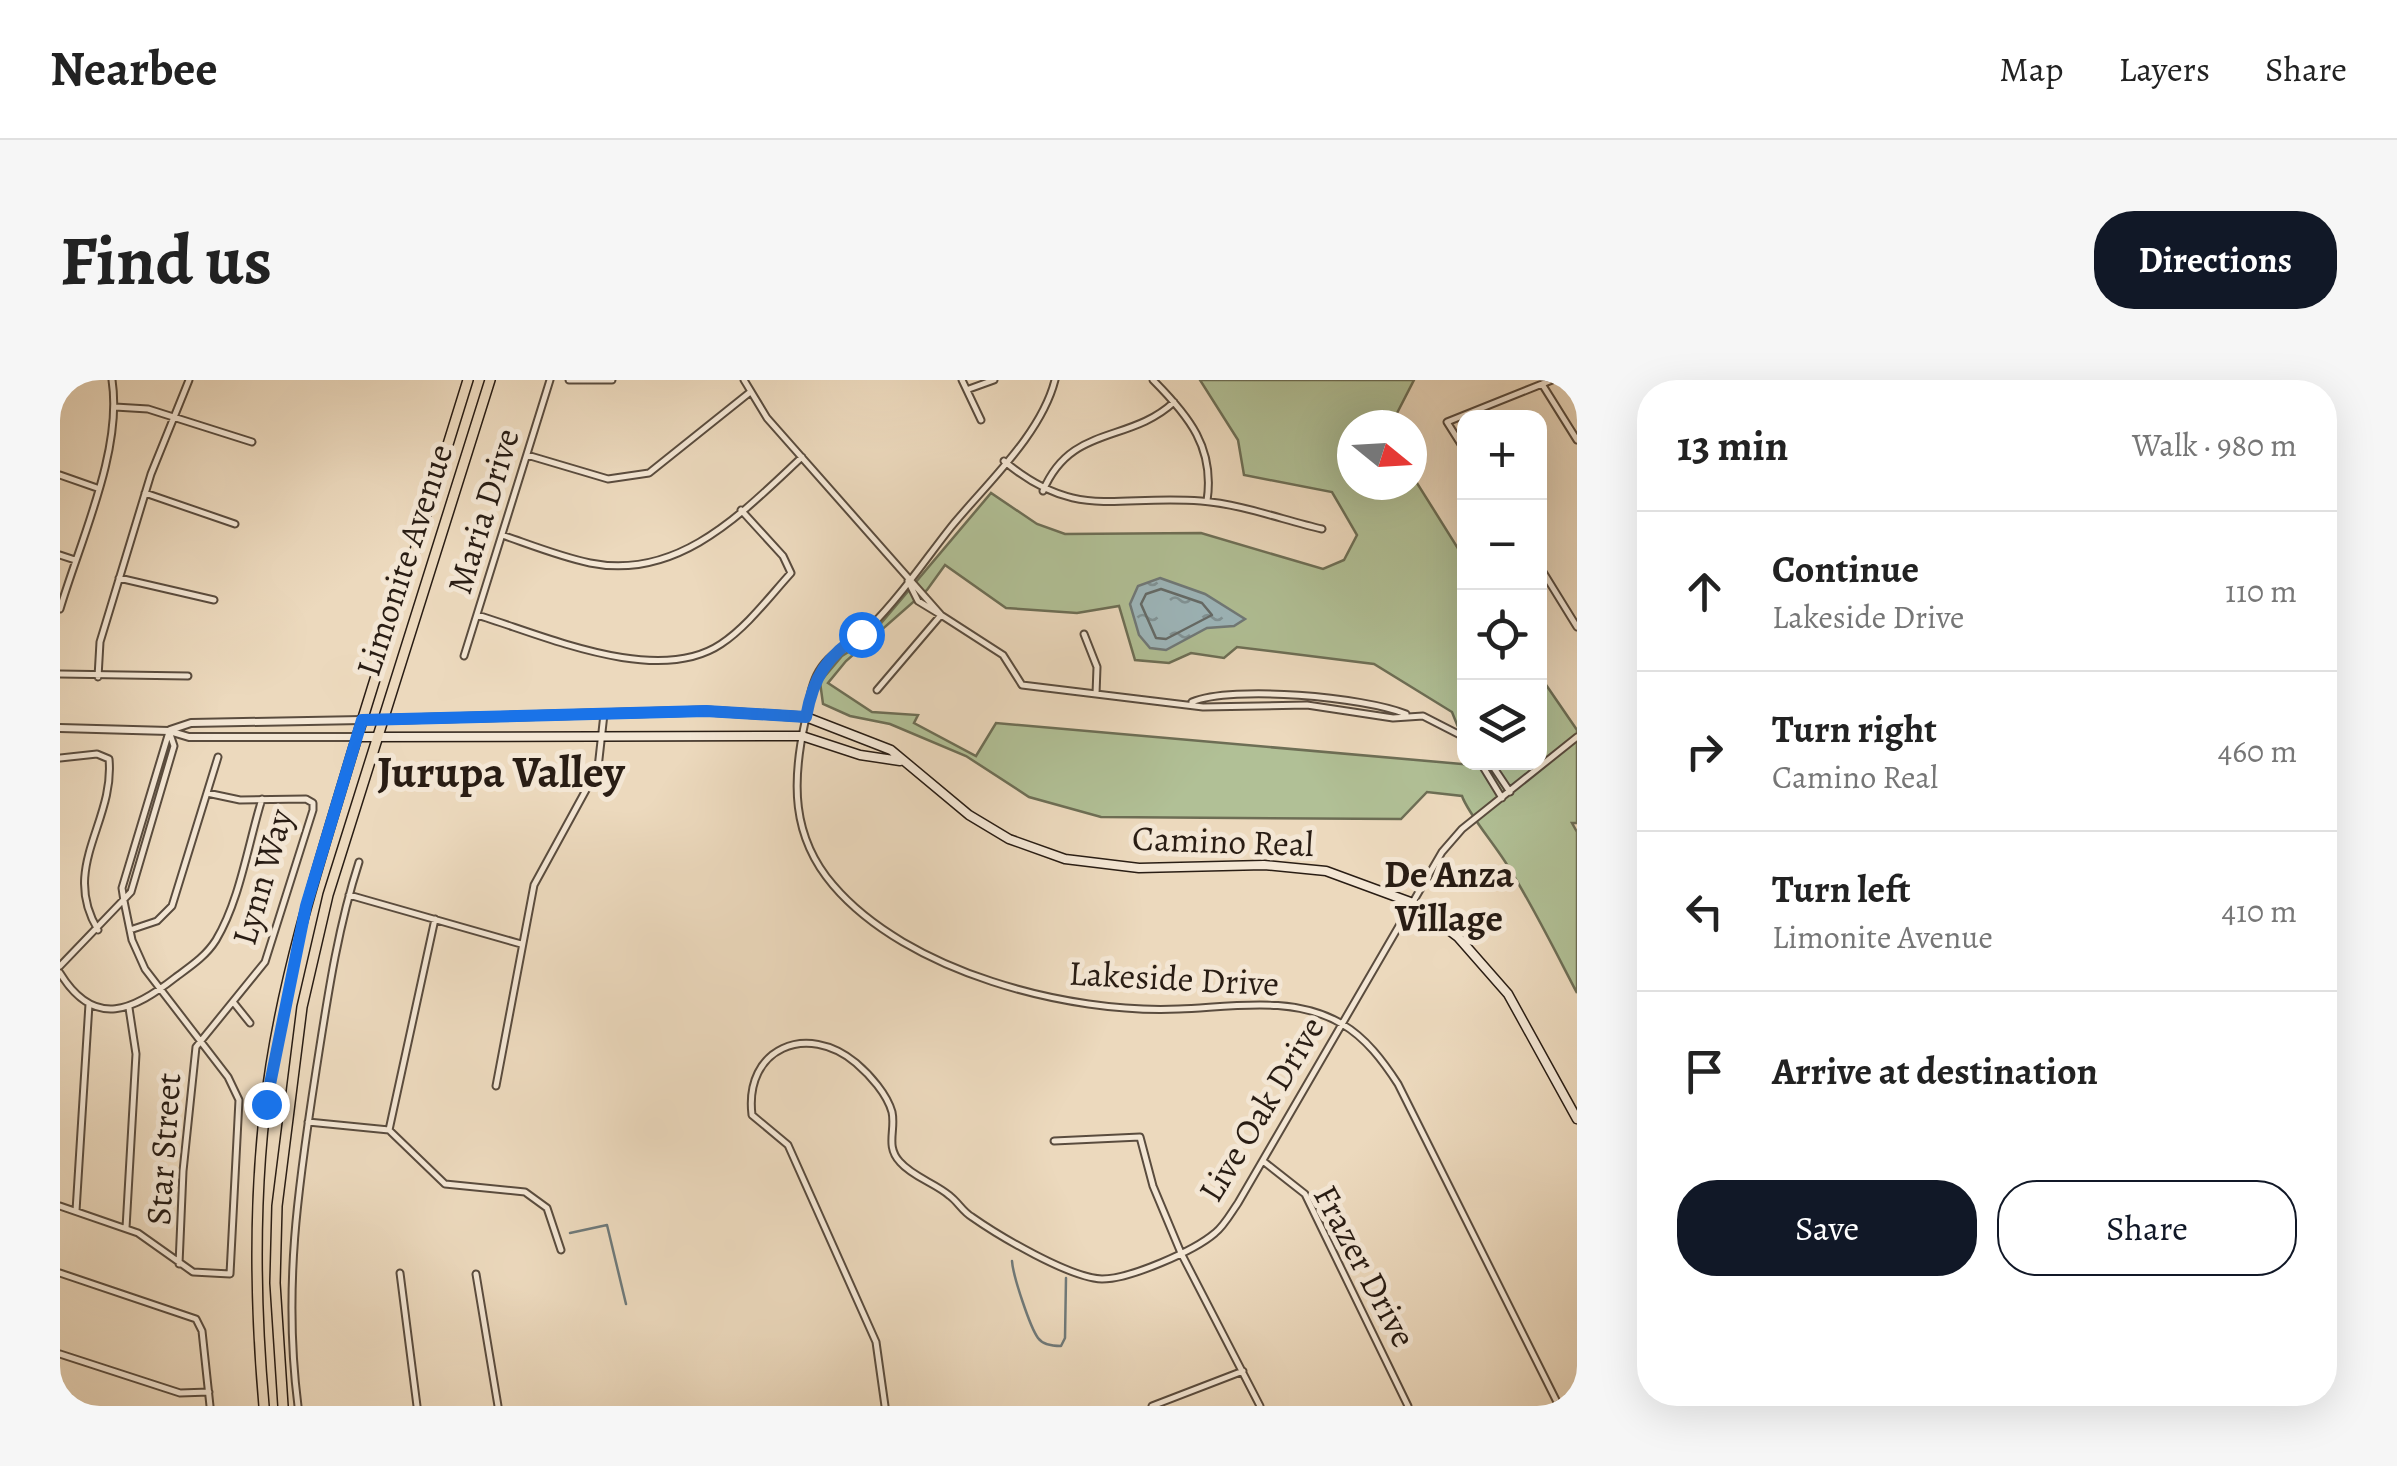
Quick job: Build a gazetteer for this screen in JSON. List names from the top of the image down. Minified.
{"streets":{"main road":["Limonite Avenue","Camino Real"],"street":["Maria Drive","Lynn Way","Lakeside Drive","Live Oak Drive","Star Street","Frazer Drive"]},"crossings":[["Limonite Avenue","Camino Real"],["Camino Real","Lakeside Drive"],["Camino Real","Live Oak Drive"],["Lynn Way","Star Street"],["Lakeside Drive","Live Oak Drive"],["Live Oak Drive","Frazer Drive"]],"districts":["Jurupa Valley","De Anza Village"],"north":"right","page":{"header":"Nearbee","nav":["Map","Layers","Share"],"buttons":["Directions",["Save","Share"]],"title":"Find us","heading":["13 min","Walk · 980 m"],"map_buttons":["+","−"],"list":[["Continue","Lakeside Drive","110 m"],["Turn right","Camino Real","460 m"],["Turn left","Limonite Avenue","410 m"],"Arrive at destination"]}}
